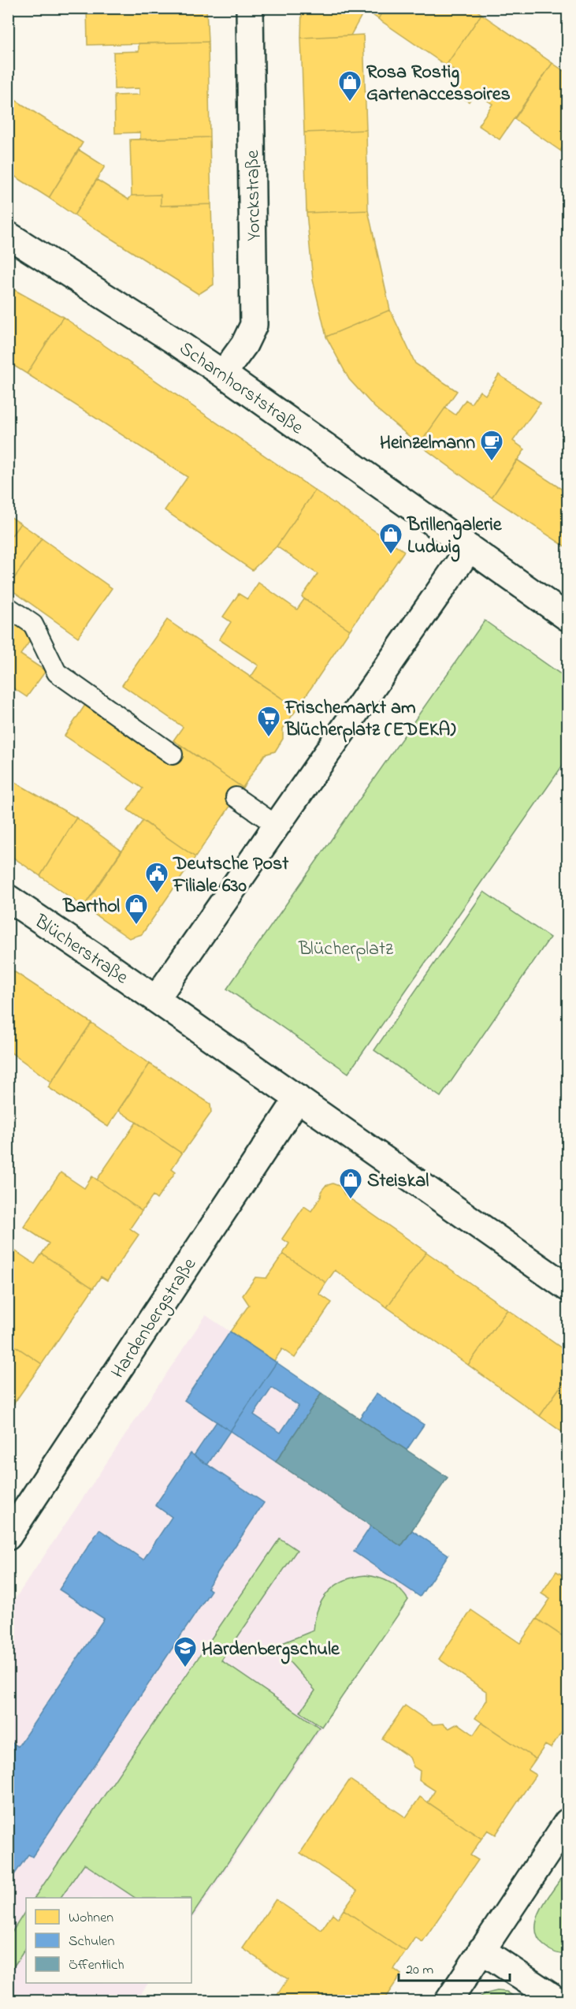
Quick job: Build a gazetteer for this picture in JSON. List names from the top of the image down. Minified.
{"streets":{"street":["Yorckstraße","Scharnhorststraße","Blücherstraße","Hardenbergstraße"]},"crossings":[["Yorckstraße","Scharnhorststraße"]],"parks":["Blücherplatz"],"places":{"shop":["Rosa Rostig Gartenaccessoires","Brillengalerie Ludwig","Barthol","Steiskal"],"cafe":["Heinzelmann"],"supermarket":["Frischemarkt am Blücherplatz (EDEKA)"],"public building":["Deutsche Post Filiale 630"],"school or university":["Hardenbergschule"]},"legend":["Wohnen","Schulen","Öffentlich"],"scale_bar":"20 m"}
